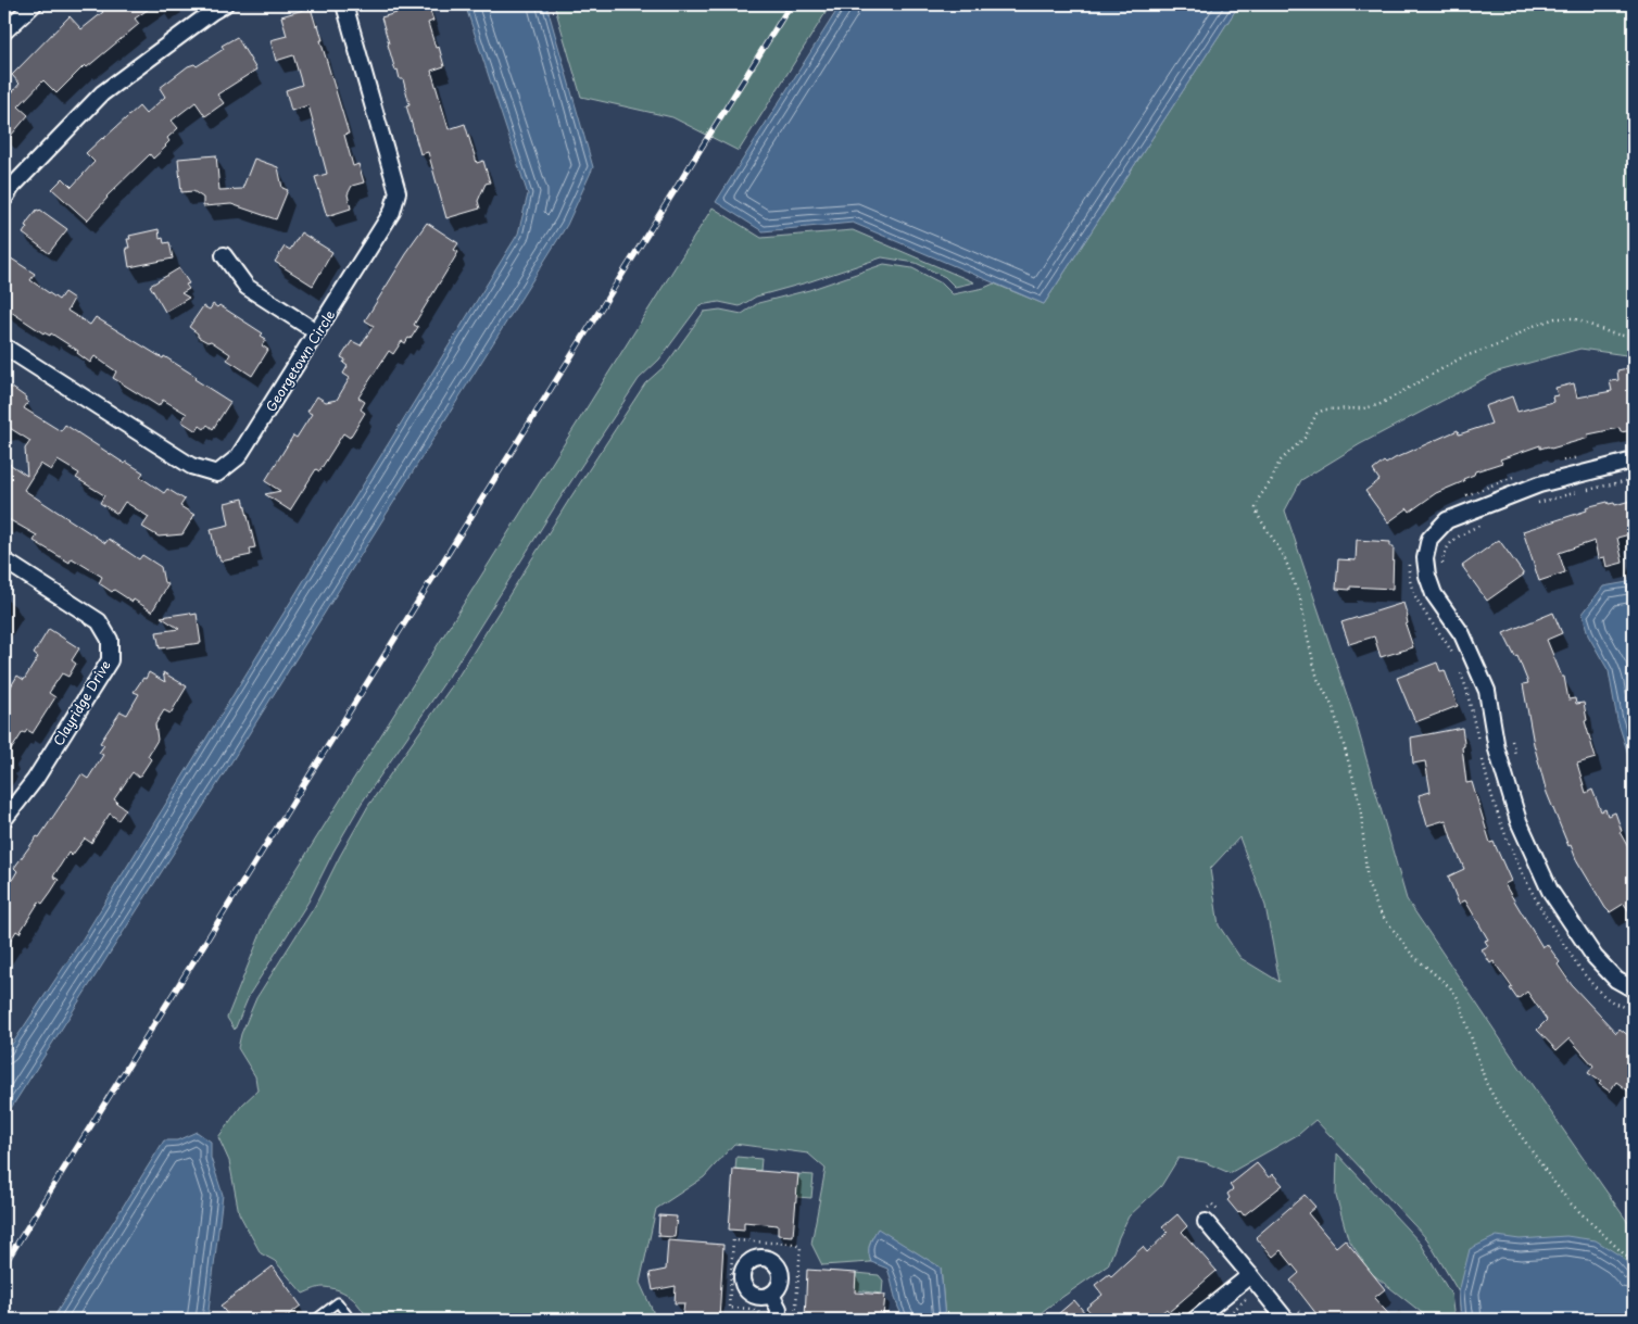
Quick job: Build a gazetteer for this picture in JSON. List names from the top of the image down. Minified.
{"streets":{"street":["Georgetown Circle","Clayridge Drive"]}}
